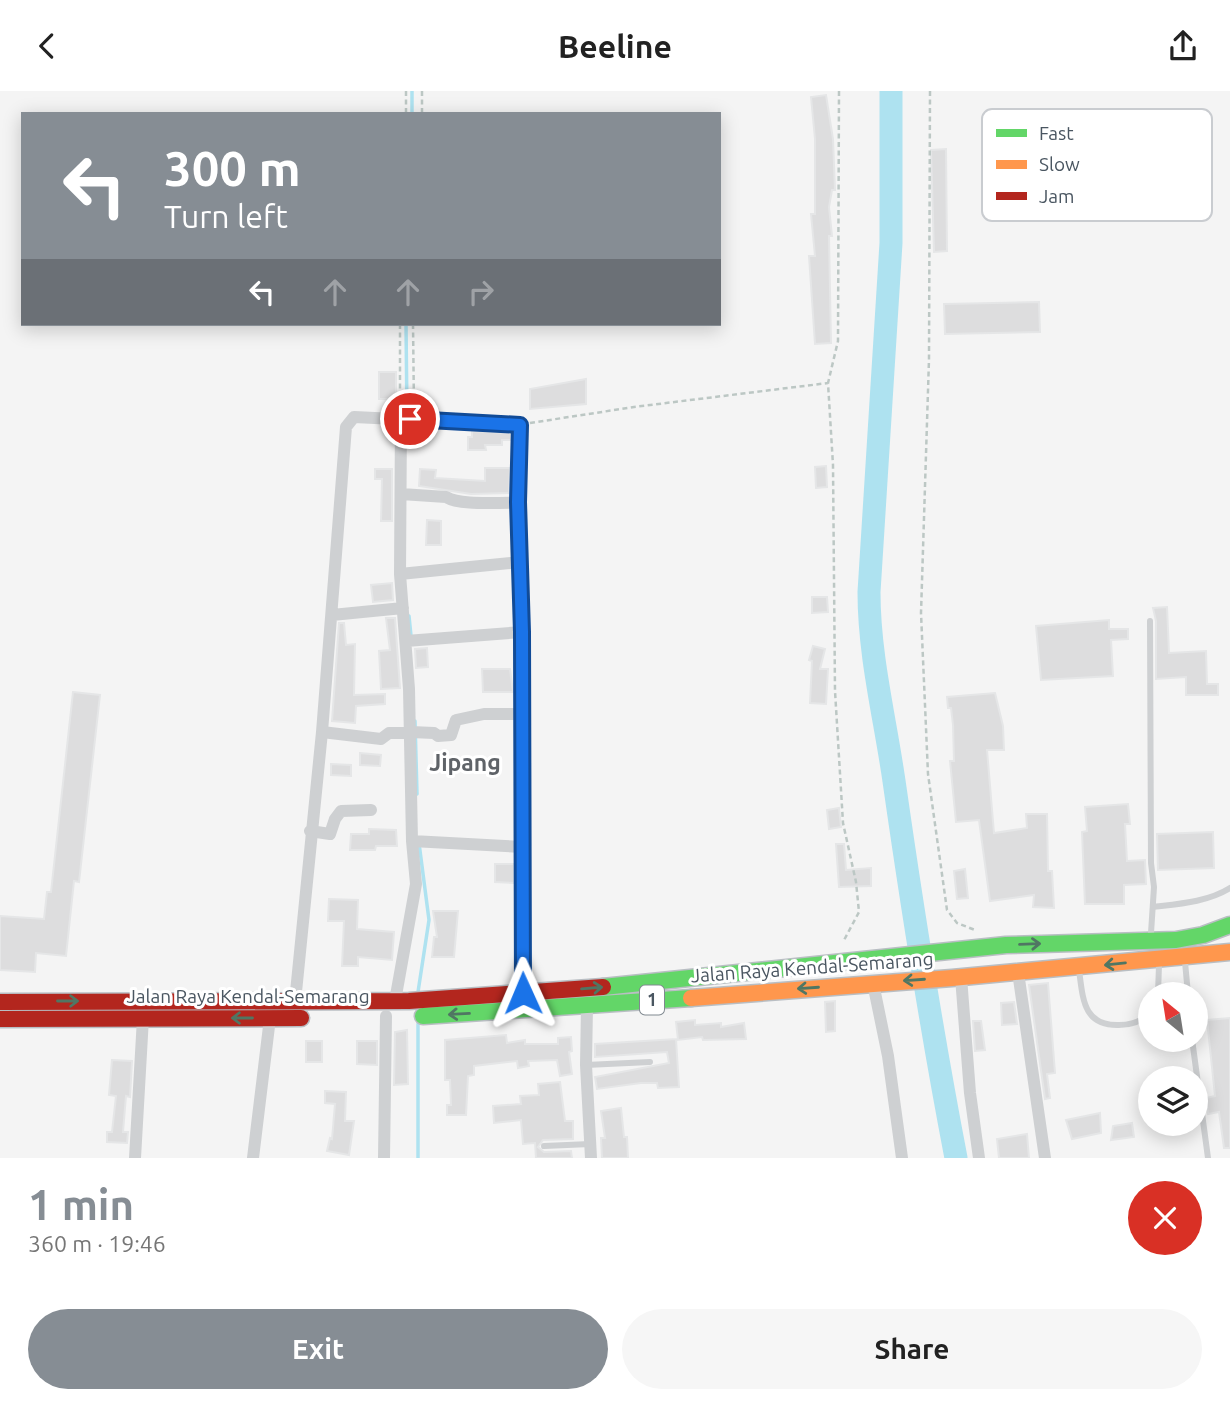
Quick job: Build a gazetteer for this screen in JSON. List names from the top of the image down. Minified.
{"streets":{"highway":["Jalan Raya Kendal-Semarang","1"]},"crossings":[["Jalan Raya Kendal-Semarang","1"]],"districts":["Jipang"],"legend":["Fast","Slow","Jam"],"north":"top left","page":{"header":"Beeline","turn":["300 m","Turn left"],"heading":["1 min","360 m · 19:46"],"buttons":["Exit","Share"]}}
